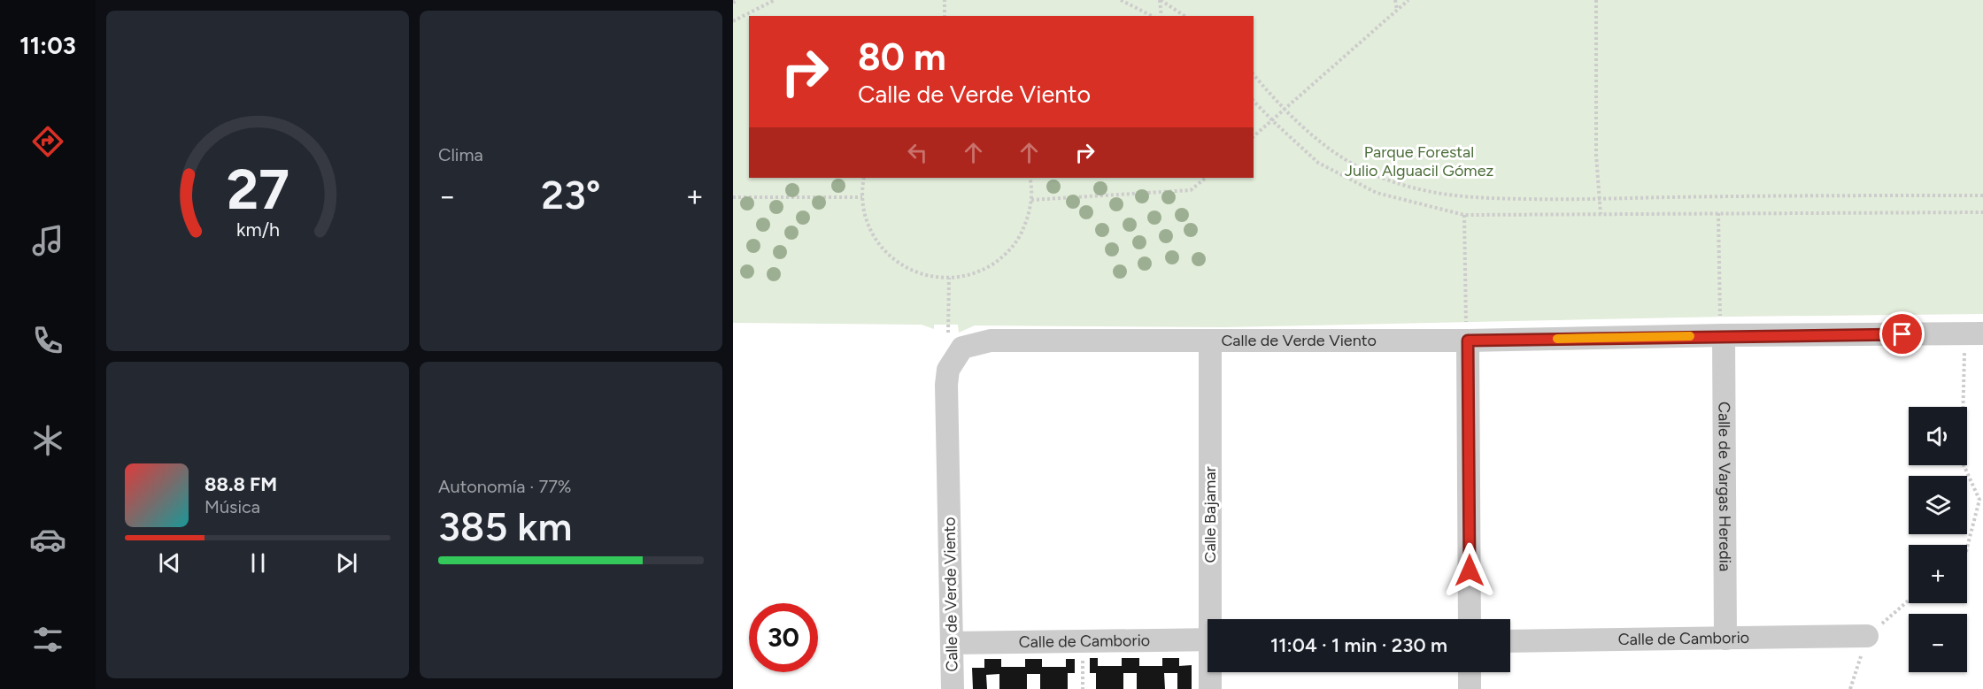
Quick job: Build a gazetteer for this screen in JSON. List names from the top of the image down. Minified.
{"streets":{"street":["Calle de Verde Viento","Calle de Vargas Heredia","Calle Bajamar","Calle de Camborio"]},"crossings":[["Calle de Verde Viento","Calle de Vargas Heredia"],["Calle de Verde Viento","Calle Bajamar"],["Calle de Verde Viento","Calle de Camborio"],["Calle de Vargas Heredia","Calle de Camborio"]],"parks":["Parque Forestal Julio Alguacil Gómez"],"page":{"tabs":"11:03","tile":["Clima",["Autonomía · 77%","385 km"]],"turn":["80 m","Calle de Verde Viento"],"heat":["−","23°","+"],"map_buttons":["+","−"],"song":["88.8 FM","Música"],"limit":"30","trip":"11:04 · 1 min · 230 m","gauge":["27","km/h"]}}
